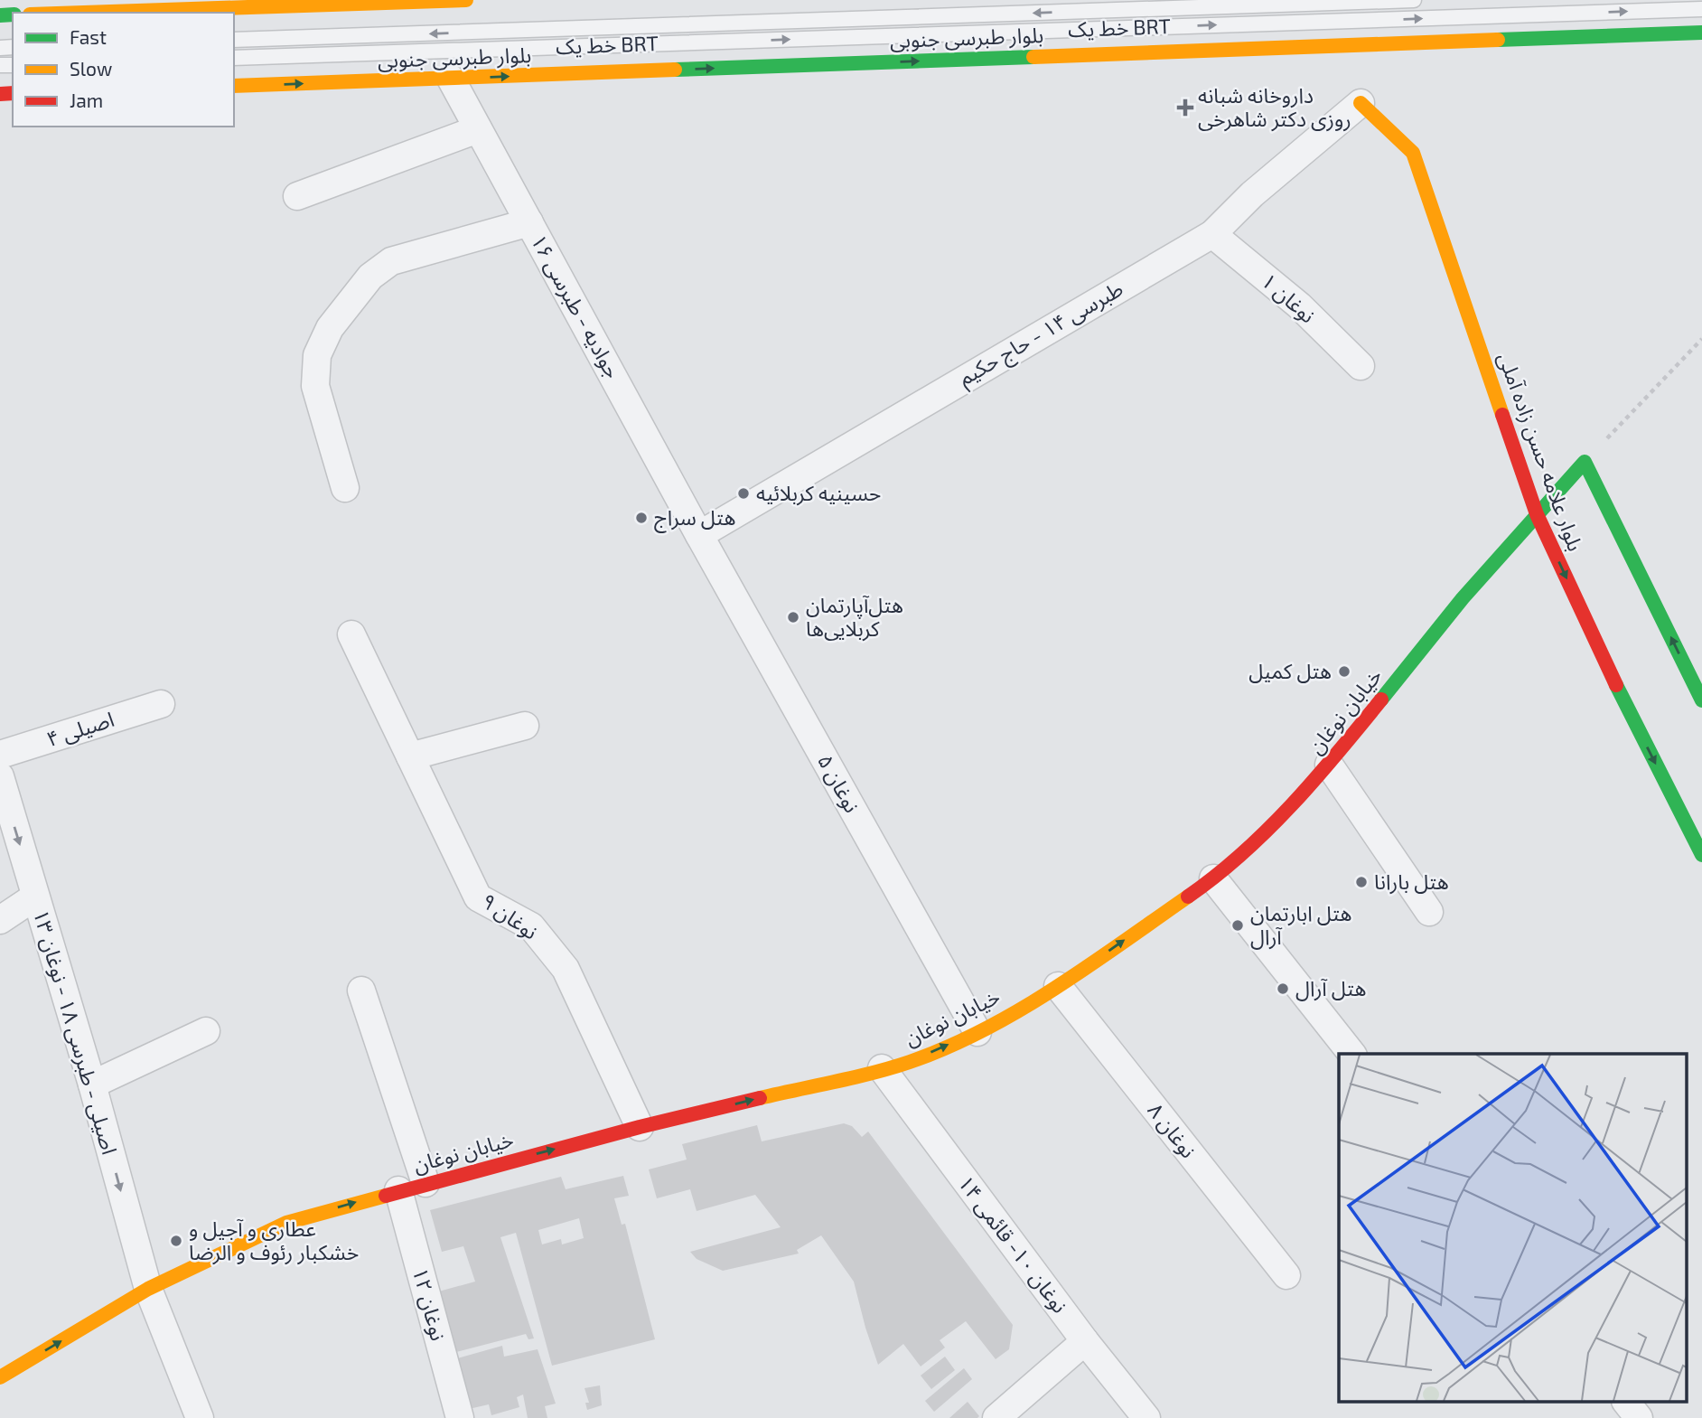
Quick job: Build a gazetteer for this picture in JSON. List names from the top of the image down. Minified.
{"streets":{"street":["بلوار طبرسی جنوبی","نوغان ۱","جوادیه - طبرسی ۱۶","طبرسی ۱۴ - حاج حکیم","بلوار علامه حسن زاده آملی","خیابان نوغان","اصیلی ۴","نوغان ۵","نوغان ۹","اصیلی - طبرسی ۱۸ - نوغان ۱۳","نوغان ۸","نوغان ۱۰- قائمی ۱۴","نوغان ۱۲"],"lane":["خط یک BRT"]},"crossings":[["بلوار طبرسی جنوبی","جوادیه - طبرسی ۱۶"],["نوغان ۱","طبرسی ۱۴ - حاج حکیم"],["جوادیه - طبرسی ۱۶","طبرسی ۱۴ - حاج حکیم"],["جوادیه - طبرسی ۱۶","نوغان ۵"],["طبرسی ۱۴ - حاج حکیم","بلوار علامه حسن زاده آملی"],["طبرسی ۱۴ - حاج حکیم","نوغان ۵"],["بلوار علامه حسن زاده آملی","خیابان نوغان"],["خیابان نوغان","نوغان ۵"],["خیابان نوغان","نوغان ۹"],["خیابان نوغان","اصیلی - طبرسی ۱۸ - نوغان ۱۳"],["خیابان نوغان","نوغان ۸"],["خیابان نوغان","نوغان ۱۰- قائمی ۱۴"],["خیابان نوغان","نوغان ۱۲"]],"one_way":["بلوار طبرسی جنوبی","خیابان نوغان","اصیلی - طبرسی ۱۸ - نوغان ۱۳"],"places":{"health":["داروخانه شبانه روزی دکتر شاهرخی"],"other":["حسینیه کربلائیه","هتل سراج","هتل‌آپارتمان کربلایی‌ها","هتل کمیل","هتل بارانا","هتل ابارتمان آرال","هتل آرال","عطاری و آجیل و خشکبار رئوف و الرضا"]},"legend":["Fast","Slow","Jam"]}
